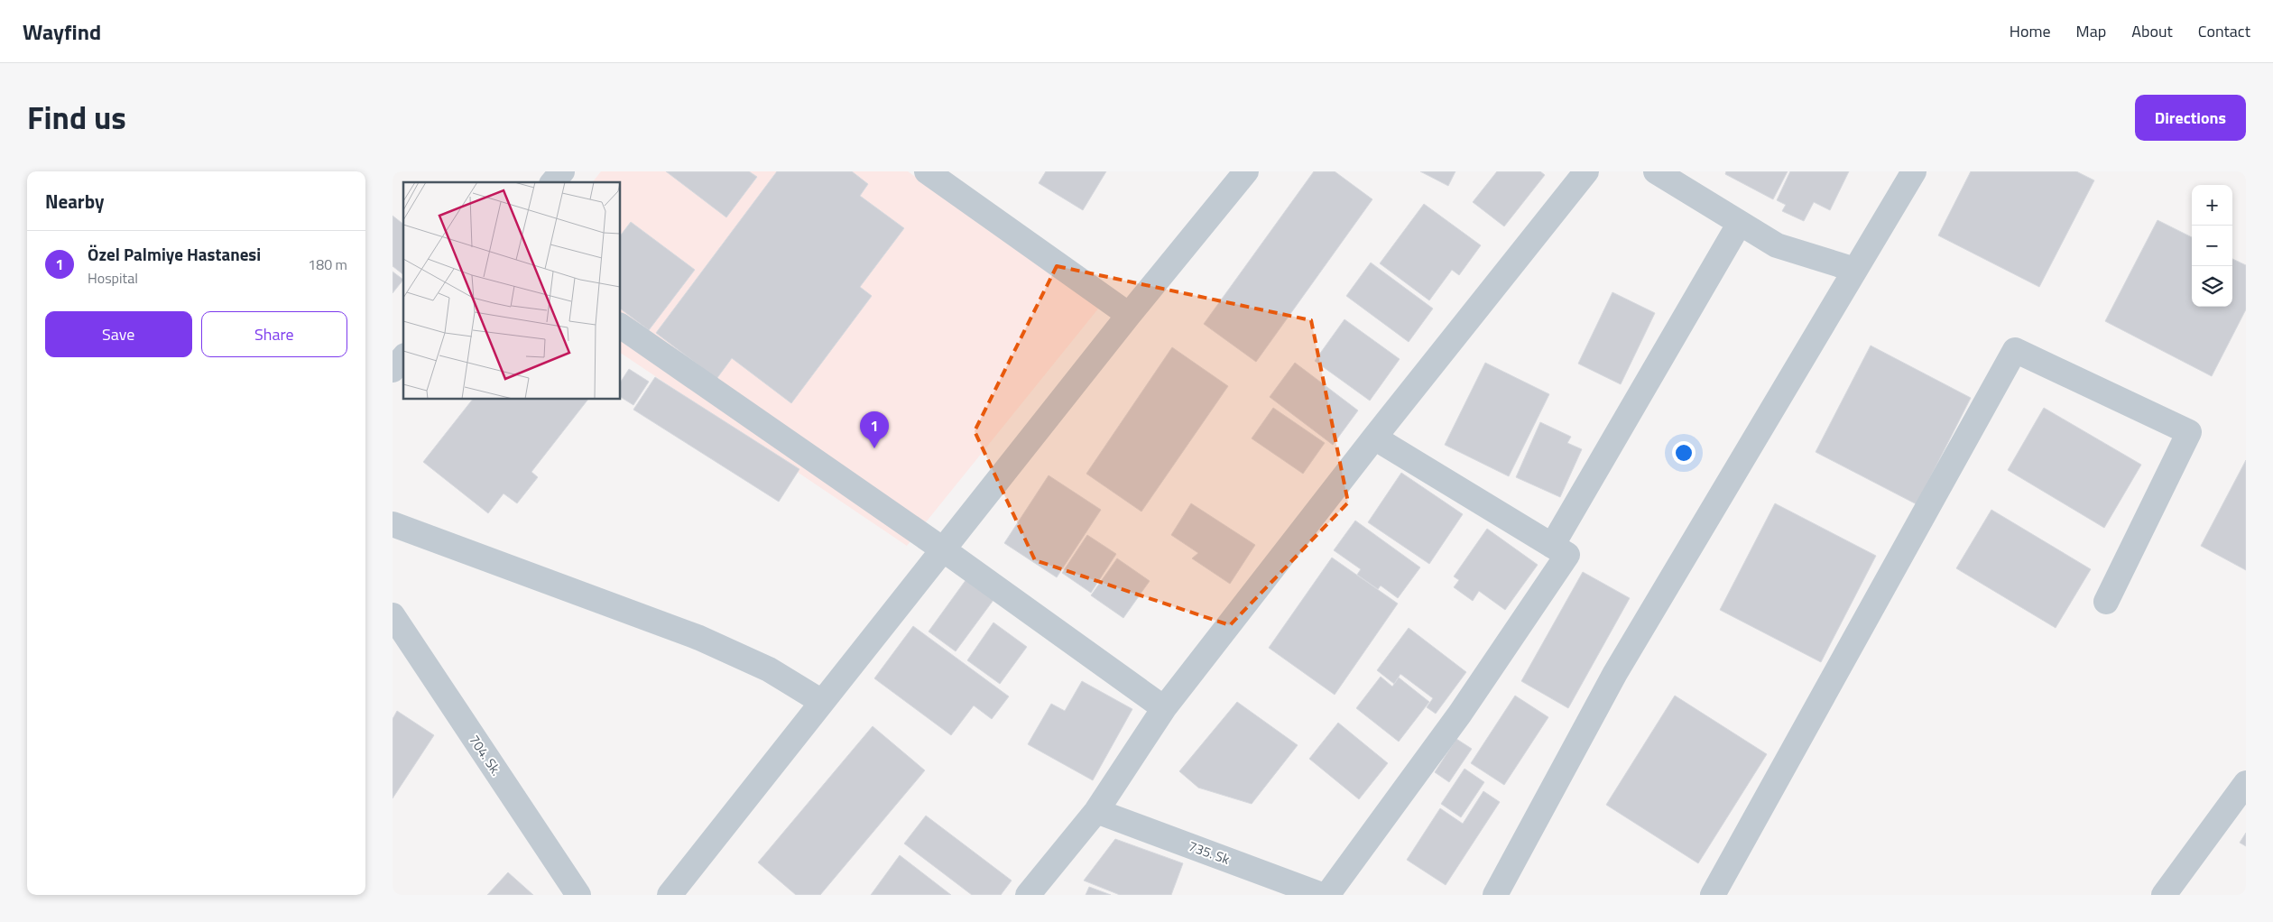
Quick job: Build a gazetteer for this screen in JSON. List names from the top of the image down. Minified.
{"streets":{"street":["704. Sk.","735. Sk"]},"page":{"header":"Wayfind","nav":["Home","Map","About","Contact"],"title":"Find us","buttons":["Directions",["Save","Share"]],"heading":"Nearby","map_buttons":["+","−"],"list":[{"mark":"1","name":"Özel Palmiye Hastanesi","note":"Hospital","value":"180 m"}],"pins":"1"}}
